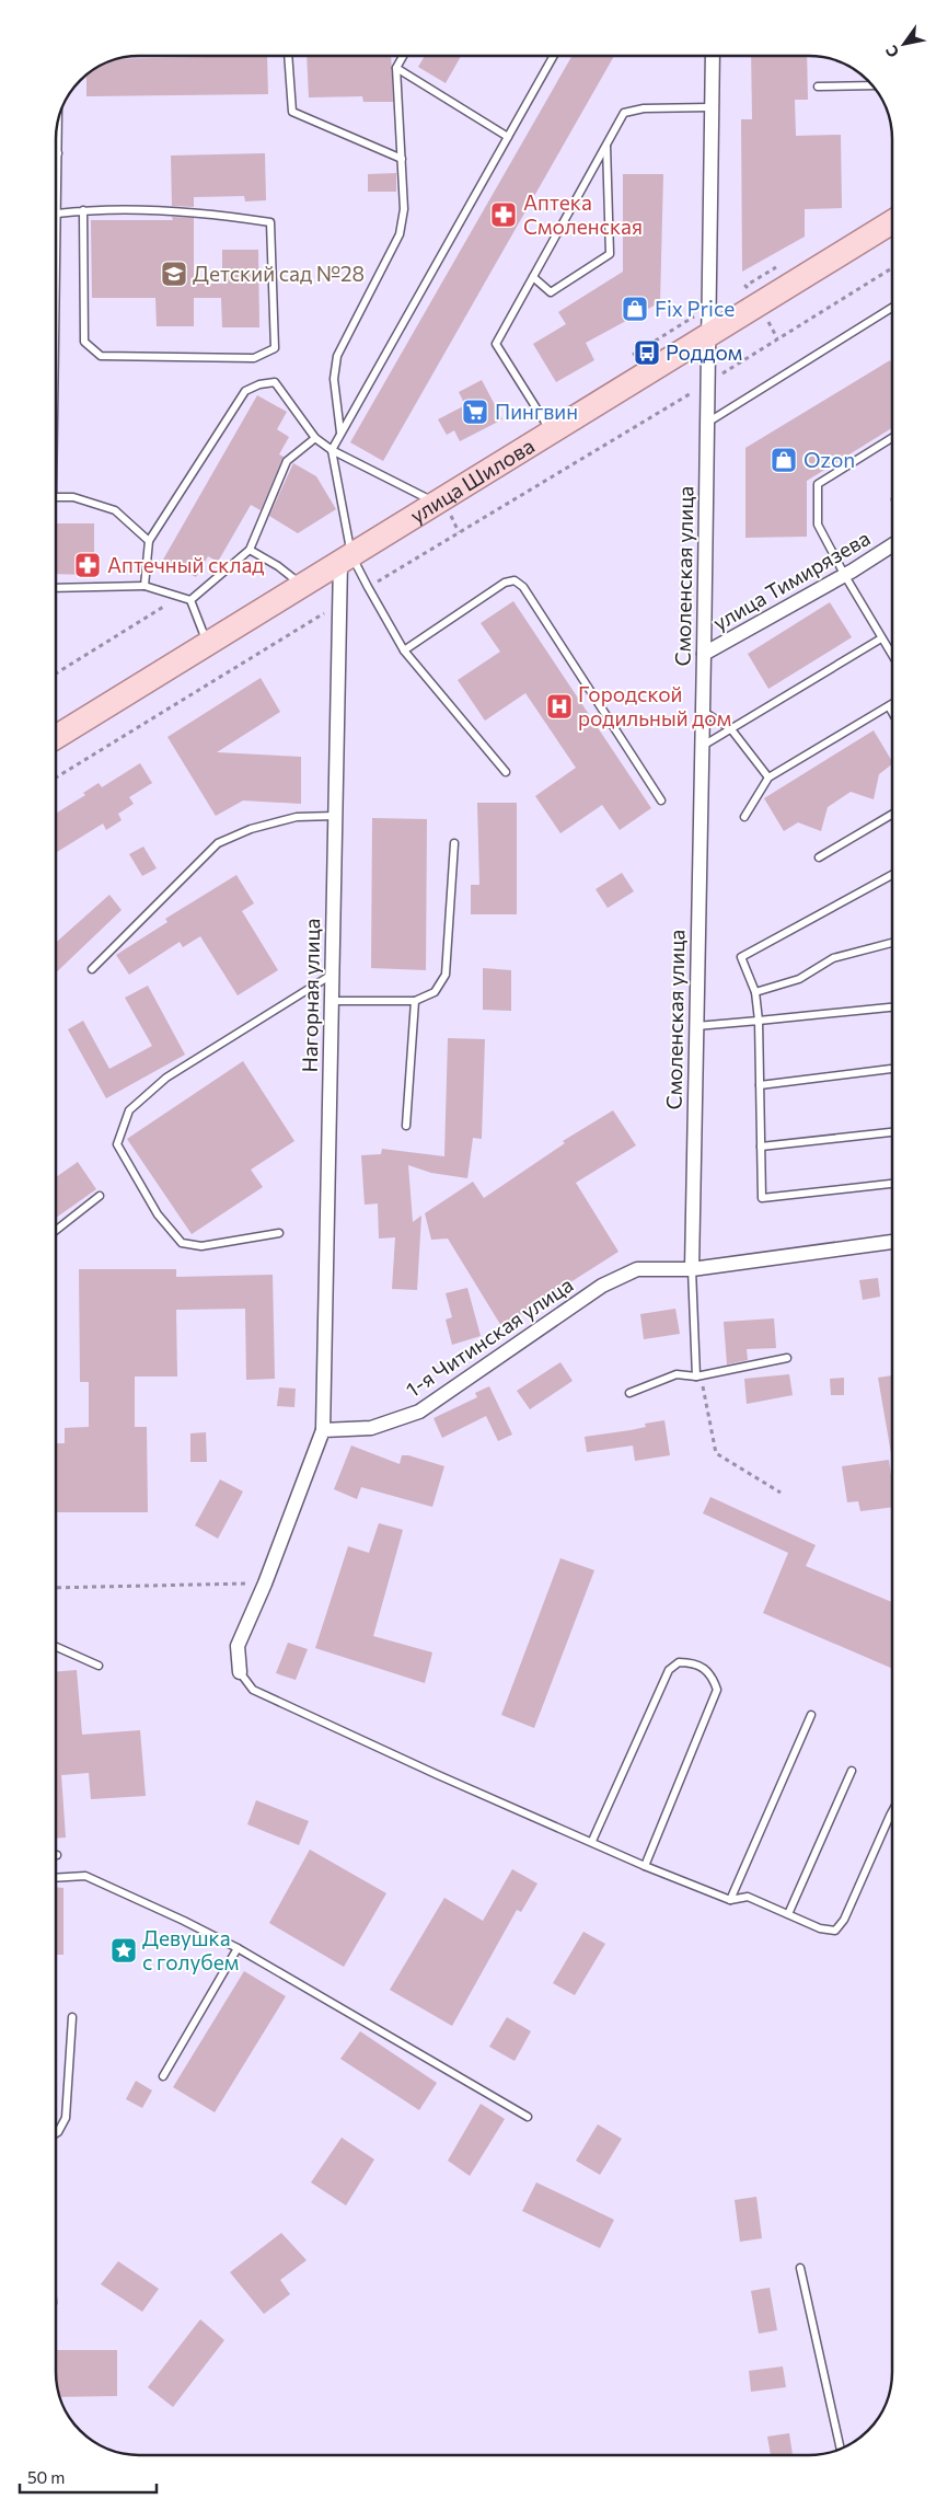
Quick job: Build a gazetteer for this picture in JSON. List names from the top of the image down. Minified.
{"streets":{"main road":["улица Шилова"],"street":["Смоленская улица","улица Тимирязева","Нагорная улица","1-я Читинская улица"]},"crossings":[["улица Шилова","Смоленская улица"],["улица Шилова","Нагорная улица"],["Смоленская улица","улица Тимирязева"],["Смоленская улица","1-я Читинская улица"],["Нагорная улица","1-я Читинская улица"]],"places":{"pharmacy":["Аптека Смоленская","Аптечный склад"],"school or university":["Детский сад №28"],"shop":["Fix Price","Ozon"],"bus stop":["Роддом"],"supermarket":["Пингвин"],"hospital":["Городской родильный дом"],"place":["Девушка с голубем"]},"scale_bar":"50 m","north":"bottom left"}
